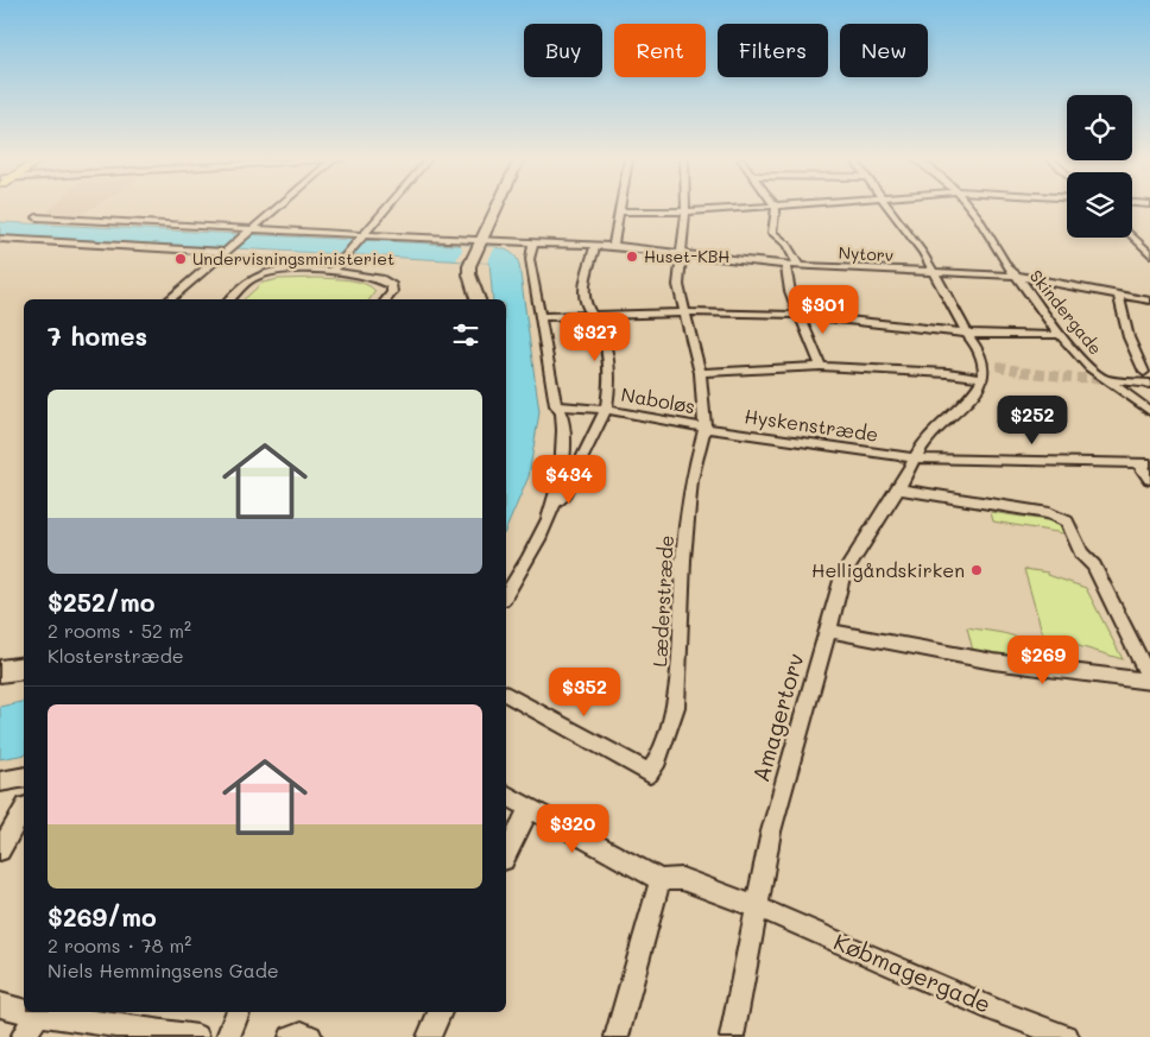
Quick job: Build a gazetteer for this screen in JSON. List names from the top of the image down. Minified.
{"streets":{"street":["Nytorv","Skindergade","Naboløs","Hyskenstræde","Læderstræde","Amagertorv","Købmagergade"]},"crossings":[["Nytorv","Skindergade"],["Nytorv","Læderstræde"],["Naboløs","Hyskenstræde"],["Naboløs","Læderstræde"],["Hyskenstræde","Læderstræde"],["Hyskenstræde","Amagertorv"],["Amagertorv","Købmagergade"]],"places":["Huset-KBH","Undervisningsministeriet","Helligåndskirken"],"page":{"chip":["Buy","Rent","Filters","New"],"price":["$301","$327","$252","$434","$269","$352","$320"],"heading":"7 homes","list":[{"name":"$252/mo","note":"2 rooms · 52 m² · Klosterstræde"},{"name":"$269/mo","note":"2 rooms · 78 m² · Niels Hemmingsens Gade"}]}}
